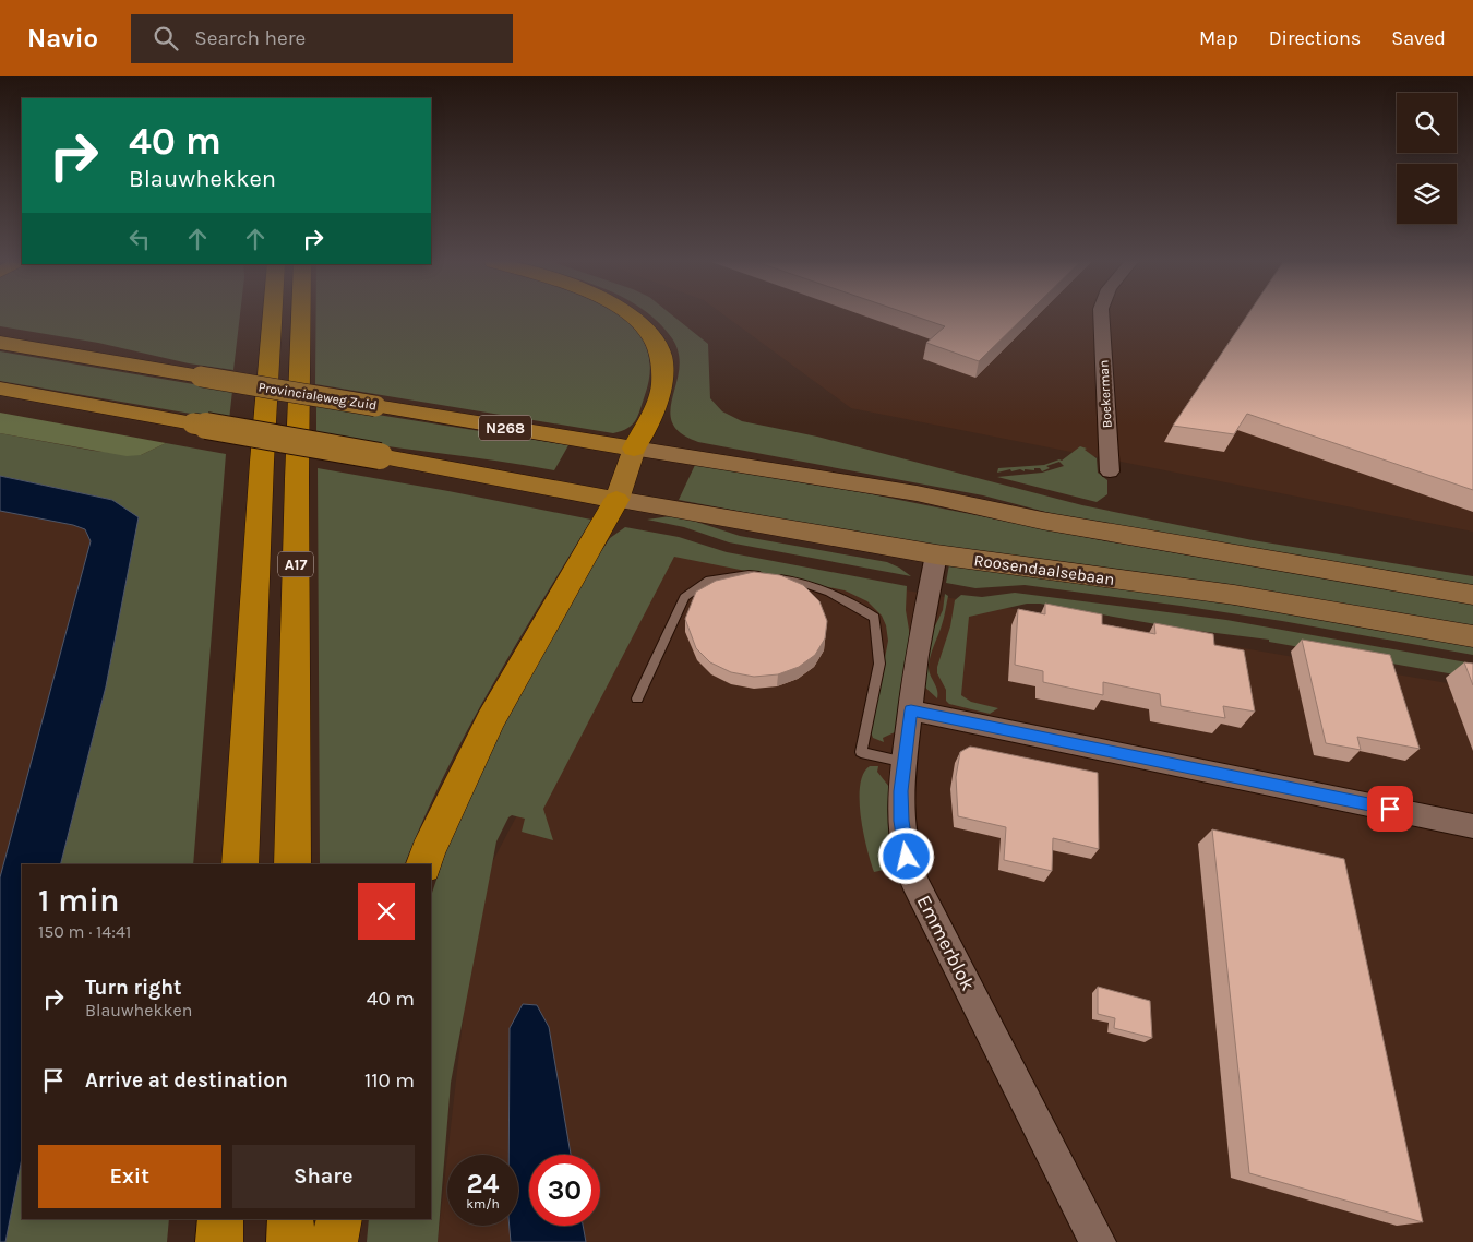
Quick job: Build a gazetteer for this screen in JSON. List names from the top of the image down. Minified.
{"streets":{"highway":["A17"],"main road":["Provincialeweg Zuid","N268"],"street":["Boekerman","Roosendaalsebaan","Emmerblok"]},"crossings":[["Provincialeweg Zuid","N268"],["Roosendaalsebaan","Emmerblok"]],"page":{"header":"Navio","search":"Search here","nav":["Map","Directions","Saved"],"turn":["40 m","Blauwhekken"],"heading":["1 min","150 m · 14:41"],"list":[{"name":"Turn right","note":"Blauwhekken","value":"40 m"},{"name":"Arrive at destination","value":"110 m"}],"buttons":["Exit","Share"],"speed":"24 km/h","limit":"30"}}
